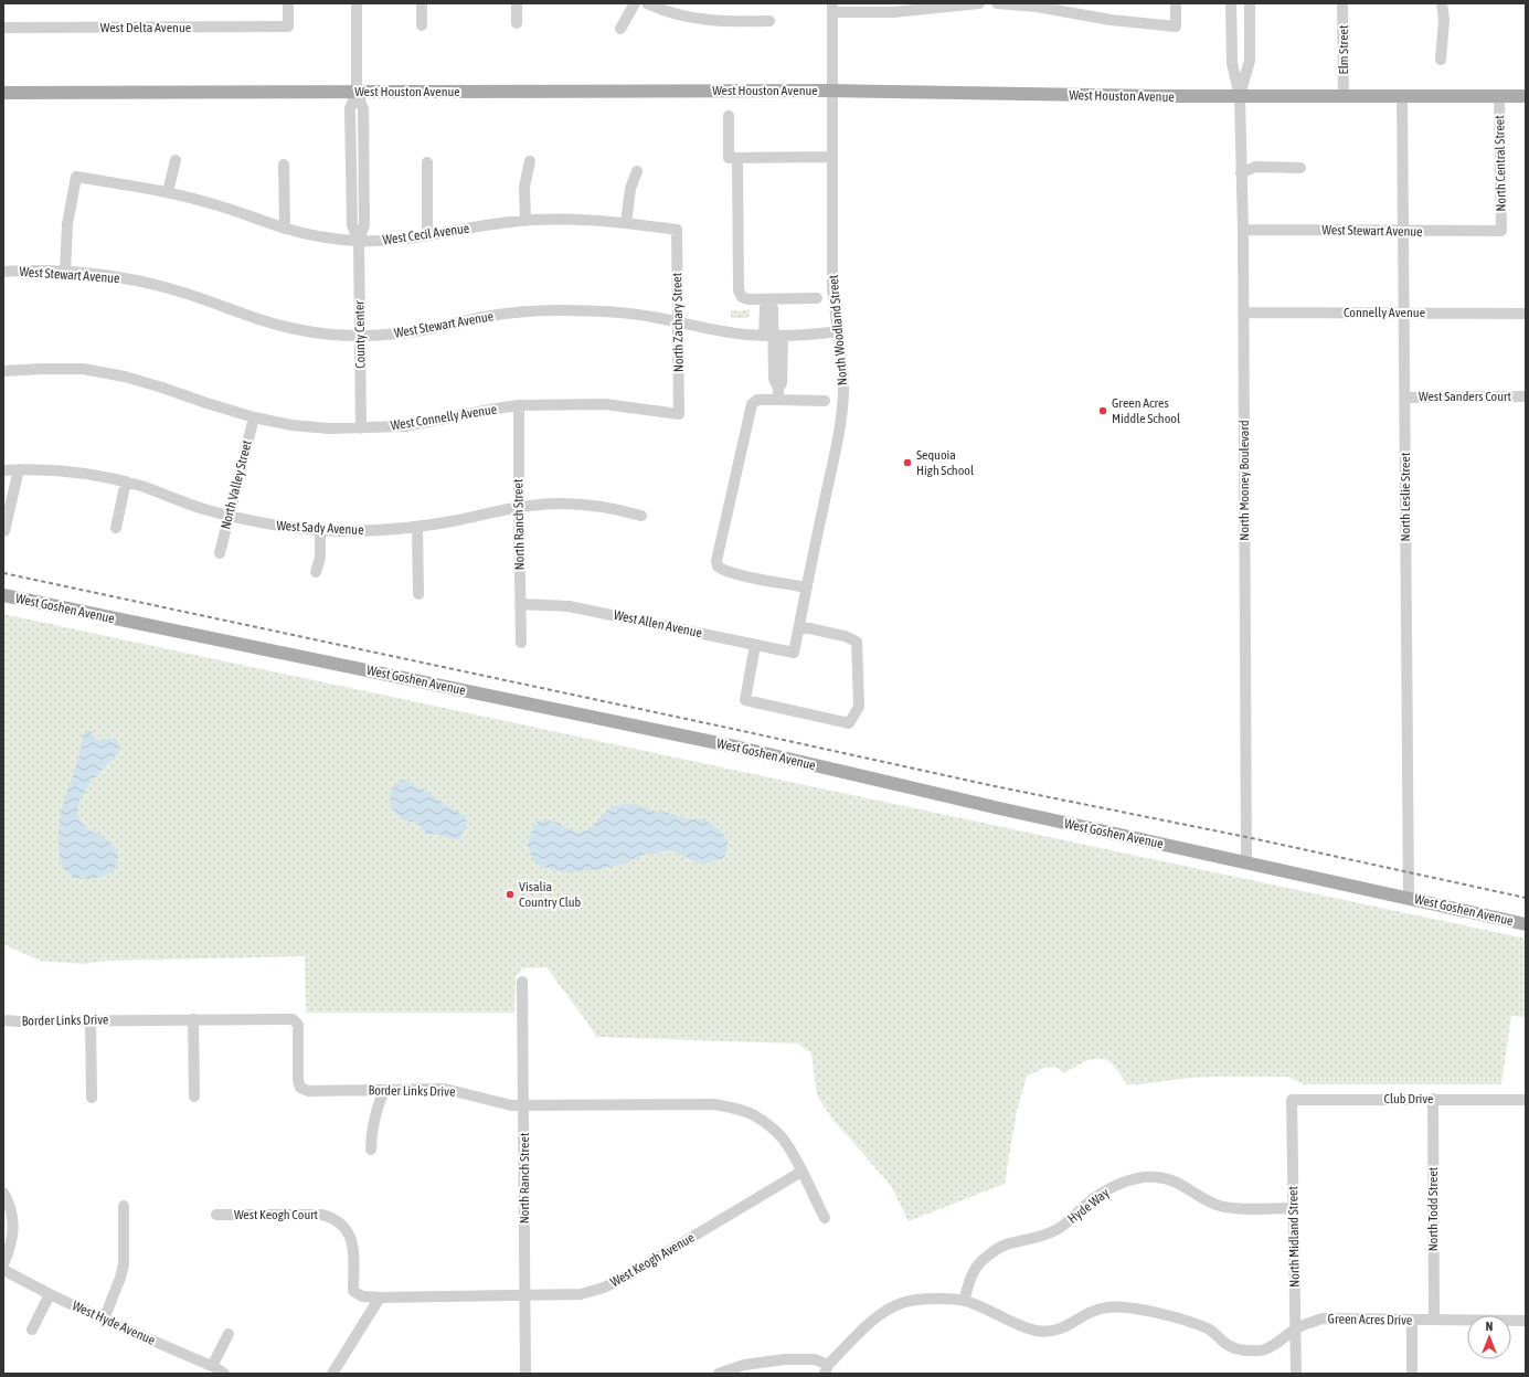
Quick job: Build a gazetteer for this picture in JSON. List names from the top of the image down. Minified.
{"streets":{"main road":["West Houston Avenue","West Goshen Avenue"],"street":["West Delta Avenue","Elm Street","North Central Street","West Stewart Avenue","West Cecil Avenue","Connelly Avenue","North Zachary Street","North Woodland Street","County Center","West Sanders Court","West Connelly Avenue","North Mooney Boulevard","North Valley Street","North Leslie Street","North Ranch Street","West Sady Avenue","West Allen Avenue","Border Links Drive","Club Drive","Hyde Way","North Todd Street","West Keogh Court","North Midland Street","West Keogh Avenue","Green Acres Drive","West Hyde Avenue"]},"crossings":[["Elm Street","West Houston Avenue"],["West Houston Avenue","North Central Street"],["West Houston Avenue","North Woodland Street"],["West Houston Avenue","County Center"],["West Houston Avenue","North Mooney Boulevard"],["West Houston Avenue","North Leslie Street"],["North Central Street","West Stewart Avenue"],["West Stewart Avenue","West Cecil Avenue"],["West Stewart Avenue","North Zachary Street"],["West Stewart Avenue","North Woodland Street"],["West Stewart Avenue","County Center"],["West Stewart Avenue","North Mooney Boulevard"],["West Stewart Avenue","North Leslie Street"],["West Cecil Avenue","North Zachary Street"],["West Cecil Avenue","County Center"],["Connelly Avenue","North Mooney Boulevard"],["Connelly Avenue","North Leslie Street"],["North Zachary Street","West Connelly Avenue"],["North Woodland Street","West Allen Avenue"],["County Center","West Connelly Avenue"],["West Sanders Court","North Leslie Street"],["West Connelly Avenue","North Valley Street"],["West Connelly Avenue","North Ranch Street"],["North Mooney Boulevard","West Goshen Avenue"],["North Valley Street","West Sady Avenue"],["North Leslie Street","West Goshen Avenue"],["North Ranch Street","West Sady Avenue"],["North Ranch Street","West Allen Avenue"],["North Ranch Street","Border Links Drive"],["North Ranch Street","West Keogh Avenue"],["Border Links Drive","West Keogh Avenue"],["Club Drive","North Todd Street"],["Club Drive","North Midland Street"],["Hyde Way","North Midland Street"],["Hyde Way","Green Acres Drive"],["North Todd Street","Green Acres Drive"],["West Keogh Court","West Keogh Avenue"],["North Midland Street","Green Acres Drive"]],"places":["Green Acres Middle School","Sequoia High School","Visalia Country Club"],"north":"top"}
